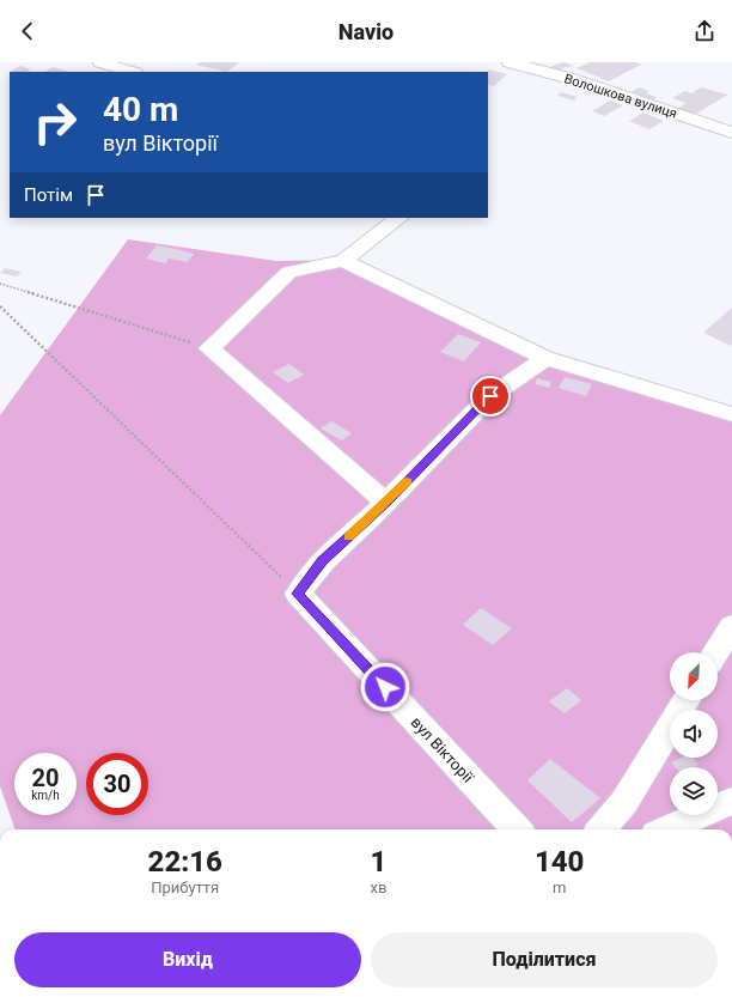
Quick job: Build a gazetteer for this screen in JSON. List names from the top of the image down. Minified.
{"streets":{"street":["Волошкова вулиця","вул Вікторії"]},"north":"bottom left","page":{"header":"Navio","turn":["40 m","вул Вікторії"],"then":"Потім","speed":"20 km/h","limit":"30","eta":["22:16","Прибуття","1","хв","140","m"],"buttons":["Вихід","Поділитися"]}}
